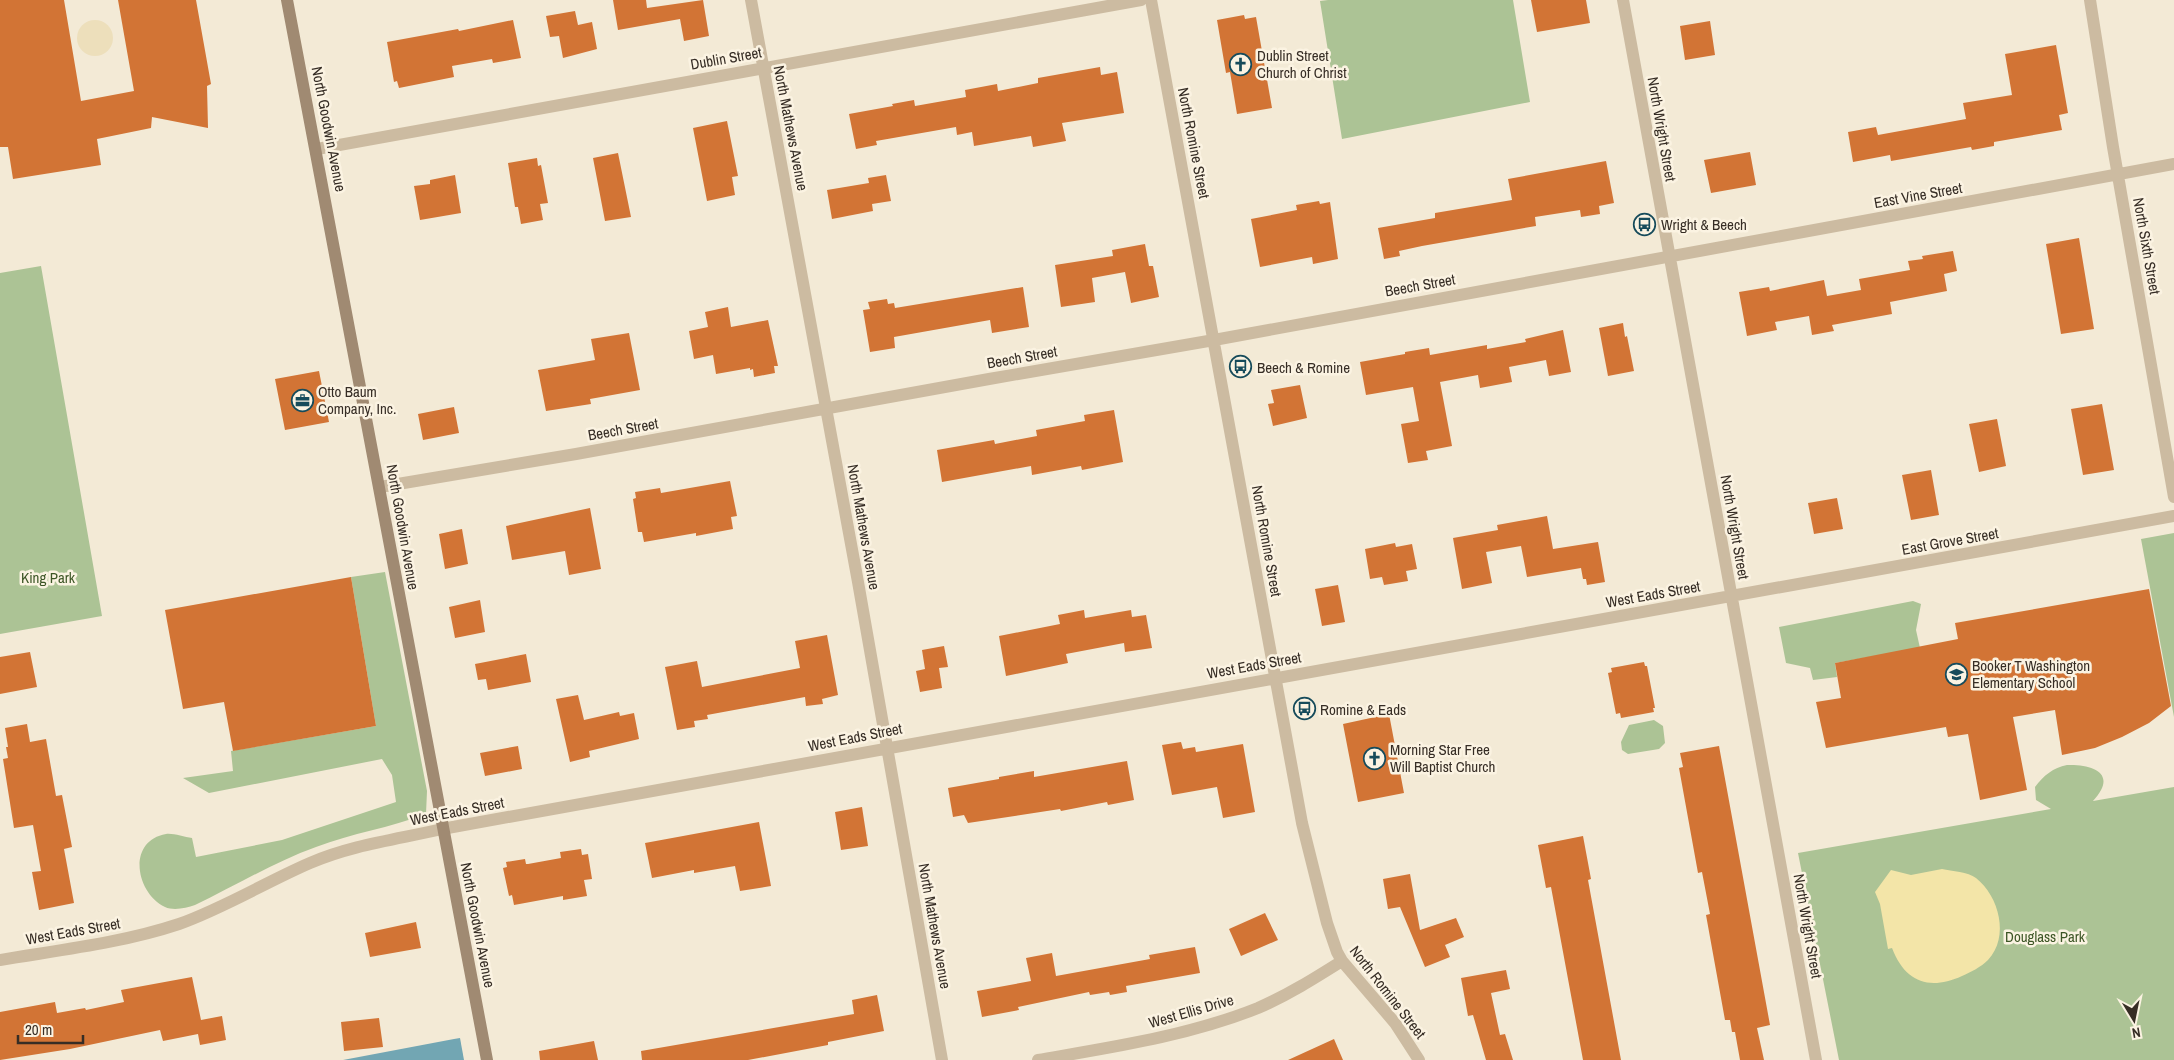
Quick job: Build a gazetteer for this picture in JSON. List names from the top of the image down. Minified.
{"streets":{"street":["Dublin Street","North Mathews Avenue","North Goodwin Avenue","North Wright Street","North Romine Street","East Vine Street","North Sixth Street","Beech Street","East Grove Street","West Eads Street","West Ellis Drive"]},"crossings":[["Dublin Street","North Mathews Avenue"],["Dublin Street","North Goodwin Avenue"],["North Mathews Avenue","Beech Street"],["North Mathews Avenue","West Eads Street"],["North Goodwin Avenue","Beech Street"],["North Goodwin Avenue","West Eads Street"],["North Wright Street","East Vine Street"],["North Wright Street","Beech Street"],["North Wright Street","East Grove Street"],["North Wright Street","West Eads Street"],["North Romine Street","Beech Street"],["North Romine Street","West Eads Street"],["North Romine Street","West Ellis Drive"],["East Vine Street","North Sixth Street"],["East Vine Street","Beech Street"],["East Grove Street","West Eads Street"]],"parks":["King Park","Douglass Park"],"places":{"church":["Dublin Street Church of Christ","Morning Star Free Will Baptist Church"],"bus stop":["Wright & Beech","Beech & Romine","Romine & Eads"],"office":["Otto Baum Company, Inc."],"school or university":["Booker T Washington Elementary School"]},"scale_bar":"20 m","north":"bottom"}
